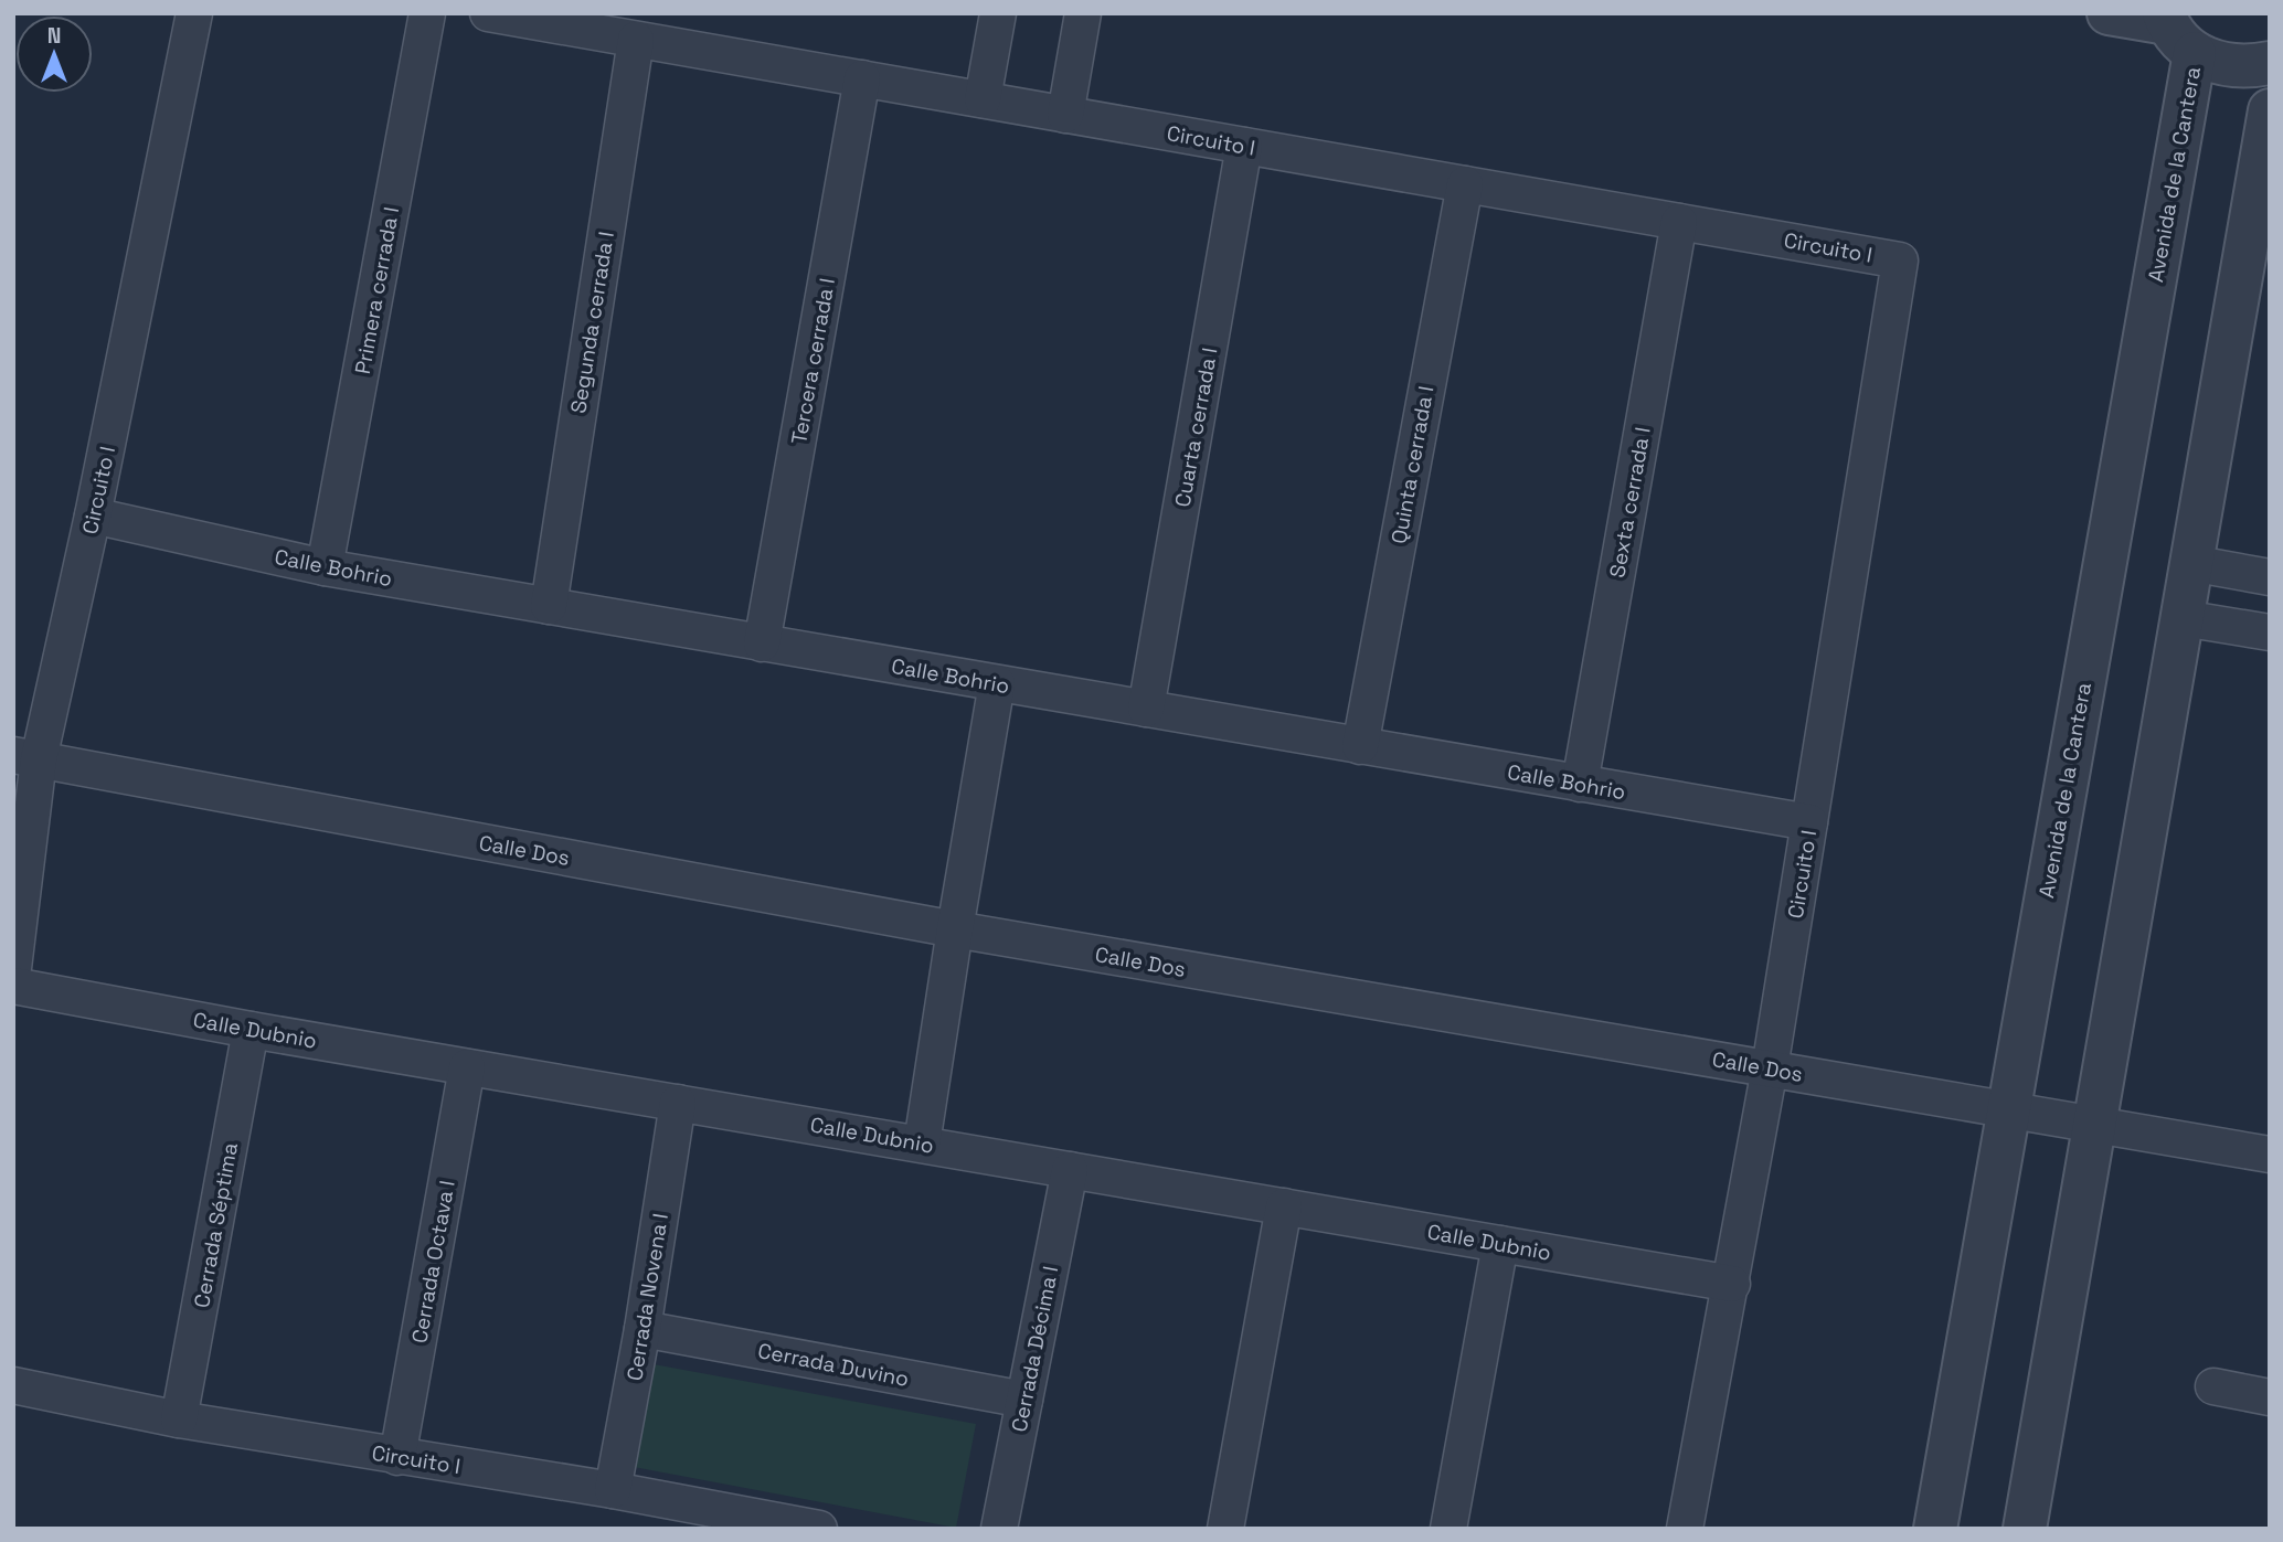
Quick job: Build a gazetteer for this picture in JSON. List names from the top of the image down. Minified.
{"streets":{"street":["Circuito I","Avenida de la Cantera","Primera cerrada I","Segunda cerrada I","Tercera cerrada I","Cuarta cerrada I","Quinta cerrada I","Sexta cerrada I","Calle Bohrio","Calle Dos","Calle Dubnio","Cerrada Séptima","Cerrada Octava I","Cerrada Novena I","Cerrada Décima I","Cerrada Duvino"]},"crossings":[["Circuito I","Segunda cerrada I"],["Circuito I","Tercera cerrada I"],["Circuito I","Cuarta cerrada I"],["Circuito I","Quinta cerrada I"],["Circuito I","Sexta cerrada I"],["Circuito I","Calle Bohrio"],["Circuito I","Calle Dos"],["Circuito I","Calle Dubnio"],["Circuito I","Cerrada Séptima"],["Circuito I","Cerrada Octava I"],["Circuito I","Cerrada Novena I"],["Avenida de la Cantera","Calle Dos"],["Primera cerrada I","Calle Bohrio"],["Segunda cerrada I","Calle Bohrio"],["Tercera cerrada I","Calle Bohrio"],["Cuarta cerrada I","Calle Bohrio"],["Quinta cerrada I","Calle Bohrio"],["Sexta cerrada I","Calle Bohrio"],["Calle Dubnio","Cerrada Séptima"],["Calle Dubnio","Cerrada Octava I"],["Calle Dubnio","Cerrada Novena I"],["Calle Dubnio","Cerrada Décima I"],["Cerrada Novena I","Cerrada Duvino"],["Cerrada Décima I","Cerrada Duvino"]],"north":"top"}
